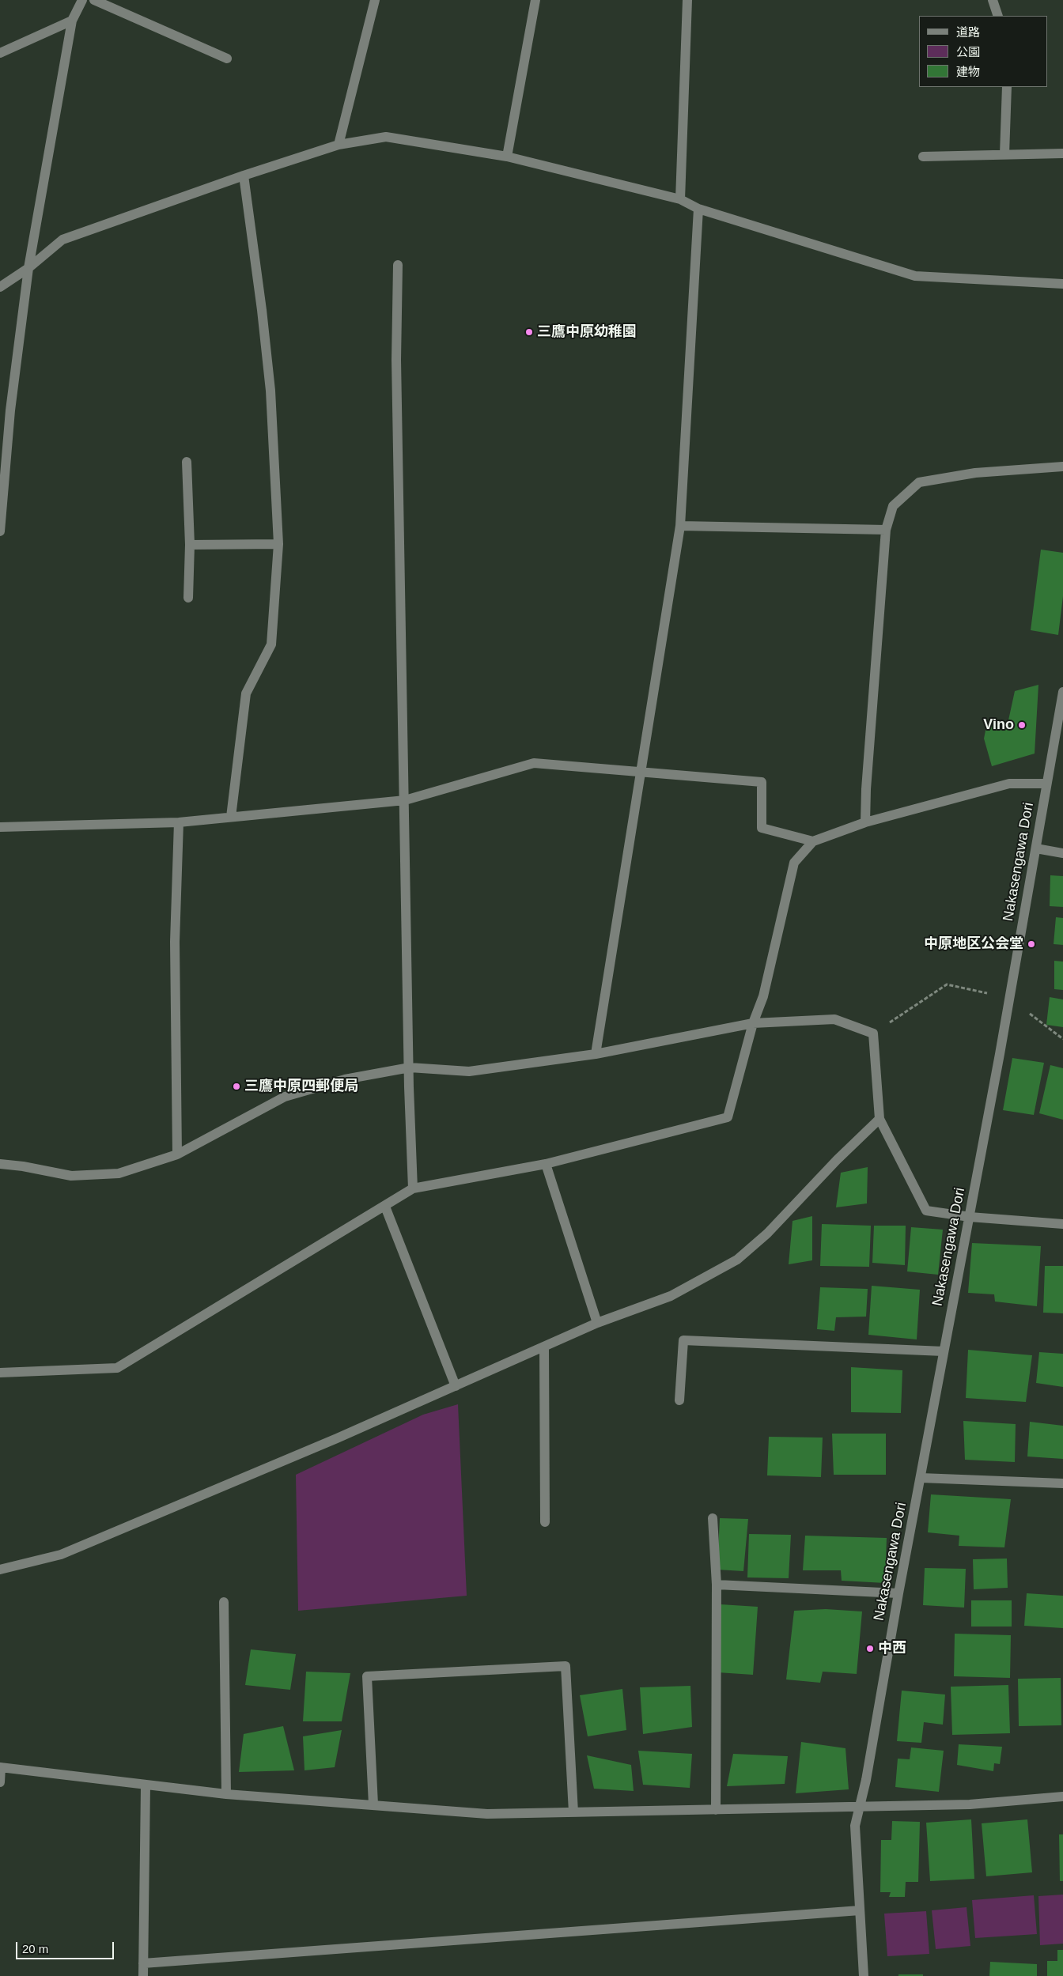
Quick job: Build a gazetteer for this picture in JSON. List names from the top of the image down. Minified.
{"streets":{"street":["Nakasengawa Dori"]},"places":["三鷹中原幼稚園","Vino","中原地区公会堂","三鷹中原四郵便局","中西"],"legend":["道路","公園","建物"],"scale_bar":"20 m"}
